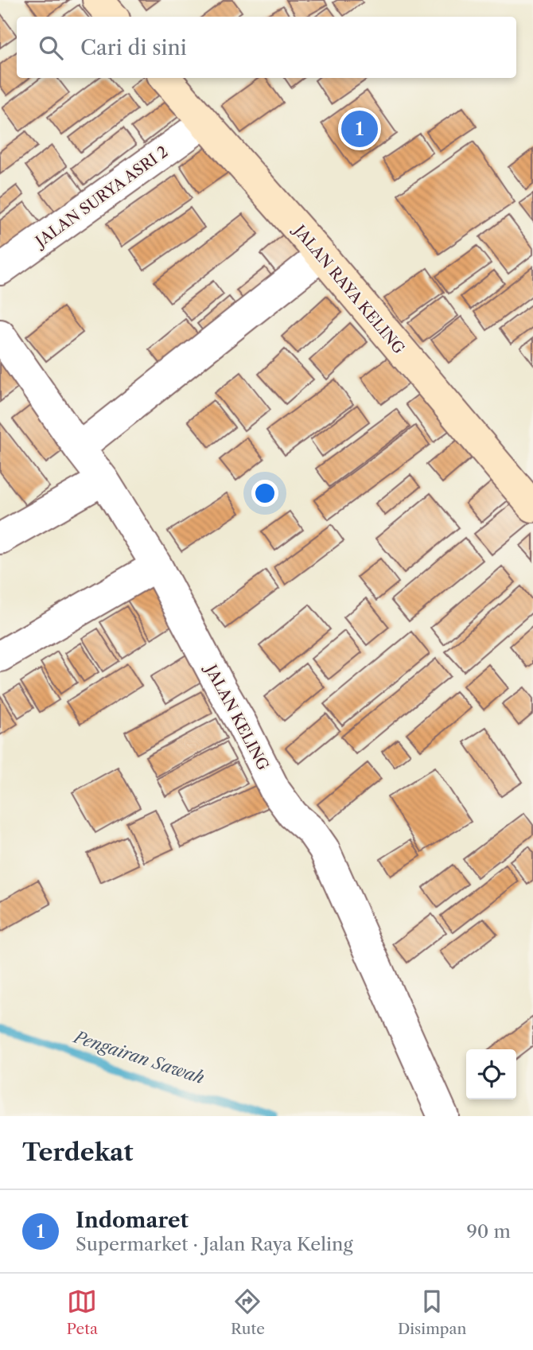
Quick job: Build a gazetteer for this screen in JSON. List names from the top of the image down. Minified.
{"streets":{"street":["JALAN SURYA ASRI 2","JALAN RAYA KELING","JALAN KELING"]},"crossings":[["JALAN SURYA ASRI 2","JALAN RAYA KELING"]],"water":["Pengairan Sawah"],"page":{"search":"Cari di sini","pins":"1","heading":"Terdekat","list":[{"mark":"1","name":"Indomaret","note":"Supermarket · Jalan Raya Keling","value":"90 m"}],"nav":["Peta","Rute","Disimpan"]}}
